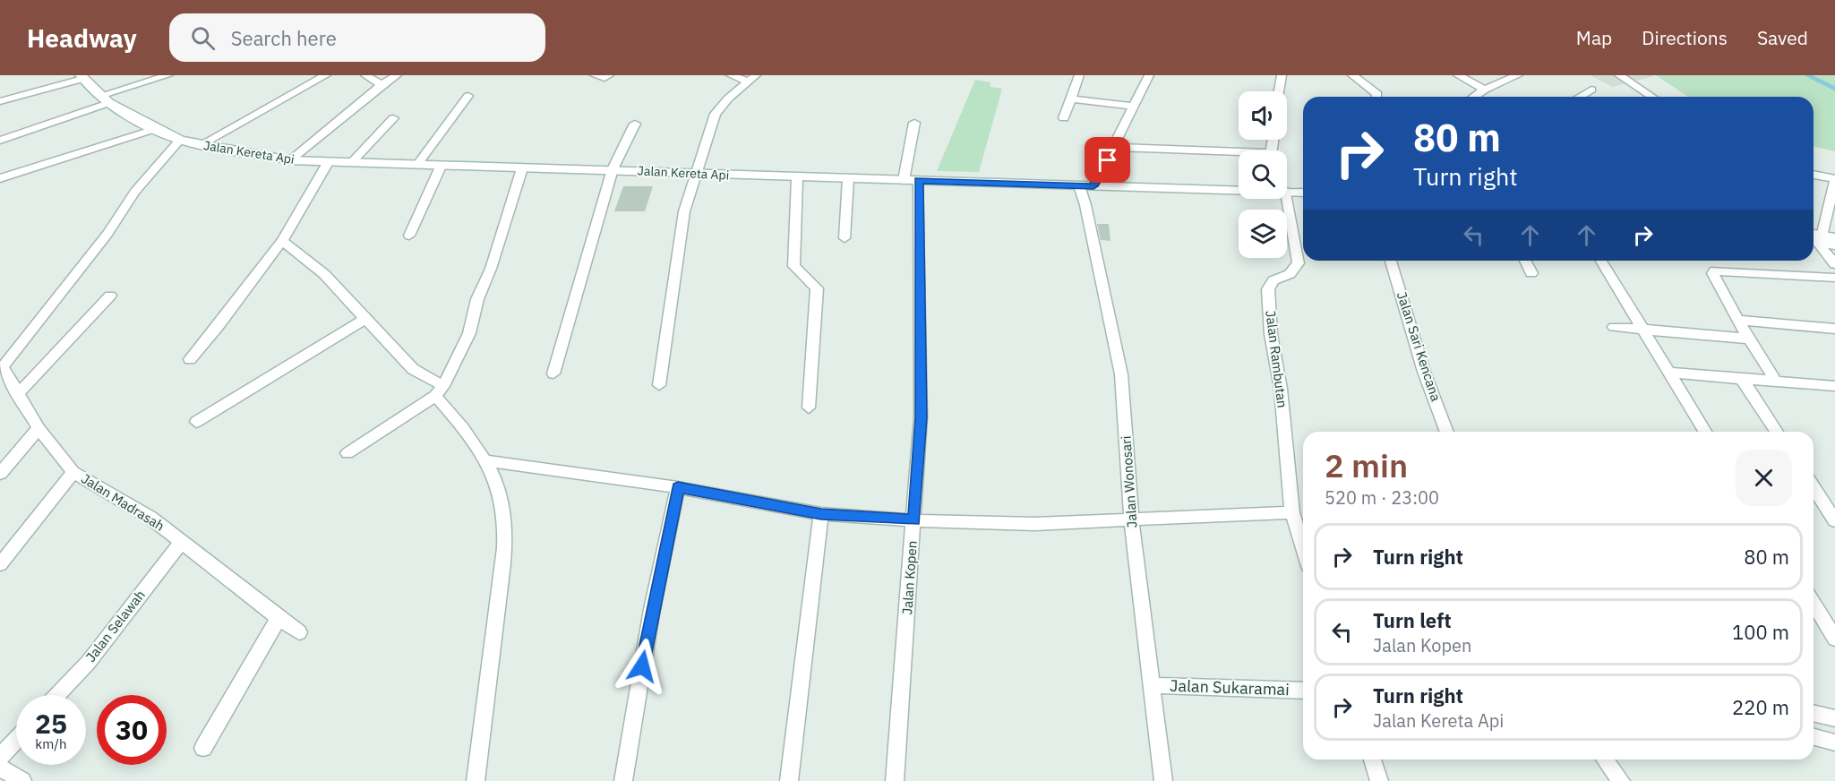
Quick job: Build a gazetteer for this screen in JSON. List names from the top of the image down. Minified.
{"streets":{"street":["Jalan Kereta Api","Jalan Sari Kencana","Jalan Rambutan","Jalan Wonosari","Jalan Madrasah","Jalan Kopen","Jalan Selawah","Jalan Sukaramai"]},"crossings":[["Jalan Kereta Api","Jalan Wonosari"],["Jalan Kereta Api","Jalan Madrasah"],["Jalan Kereta Api","Jalan Kopen"],["Jalan Wonosari","Jalan Sukaramai"],["Jalan Madrasah","Jalan Selawah"]],"page":{"header":"Headway","search":"Search here","nav":["Map","Directions","Saved"],"turn":["80 m","Turn right"],"heading":["2 min","520 m · 23:00"],"list":[{"name":"Turn right","value":"80 m"},{"name":"Turn left","note":"Jalan Kopen","value":"100 m"},{"name":"Turn right","note":"Jalan Kereta Api","value":"220 m"}],"speed":"25 km/h","limit":"30"}}
